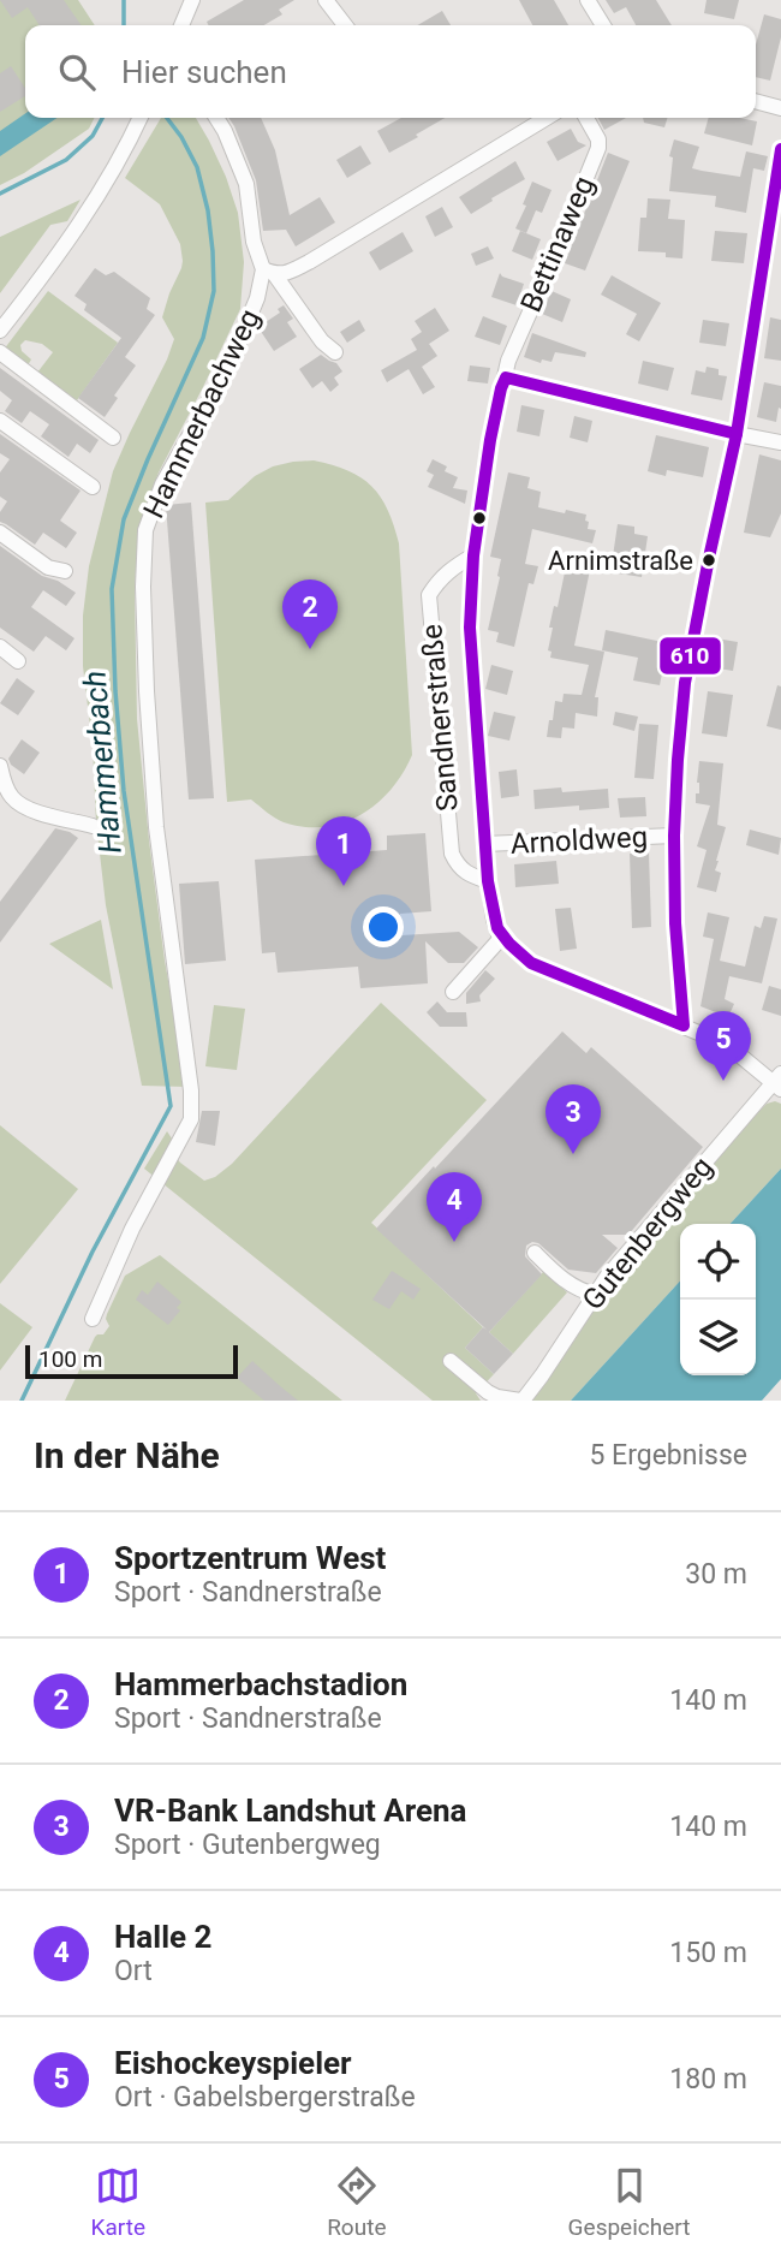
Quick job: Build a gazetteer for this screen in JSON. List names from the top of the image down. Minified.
{"streets":{"street":["Bettinaweg","Hammerbachweg","Sandnerstraße","Arnoldweg","Gutenbergweg"]},"crossings":[["Bettinaweg","Sandnerstraße"],["Sandnerstraße","Arnoldweg"]],"water":["Hammerbach"],"places":["Arnimstraße"],"lines":["transit line 610"],"scale_bar":"100 m","page":{"search":"Hier suchen","pins":["2","1","5","3","4"],"scale":"100 m","heading":["In der Nähe","5 Ergebnisse"],"list":[{"mark":"1","name":"Sportzentrum West","note":"Sport · Sandnerstraße","value":"30 m"},{"mark":"2","name":"Hammerbachstadion","note":"Sport · Sandnerstraße","value":"140 m"},{"mark":"3","name":"VR-Bank Landshut Arena","note":"Sport · Gutenbergweg","value":"140 m"},{"mark":"4","name":"Halle 2","note":"Ort","value":"150 m"},{"mark":"5","name":"Eishockeyspieler","note":"Ort · Gabelsbergerstraße","value":"180 m"}],"nav":["Karte","Route","Gespeichert"]}}
